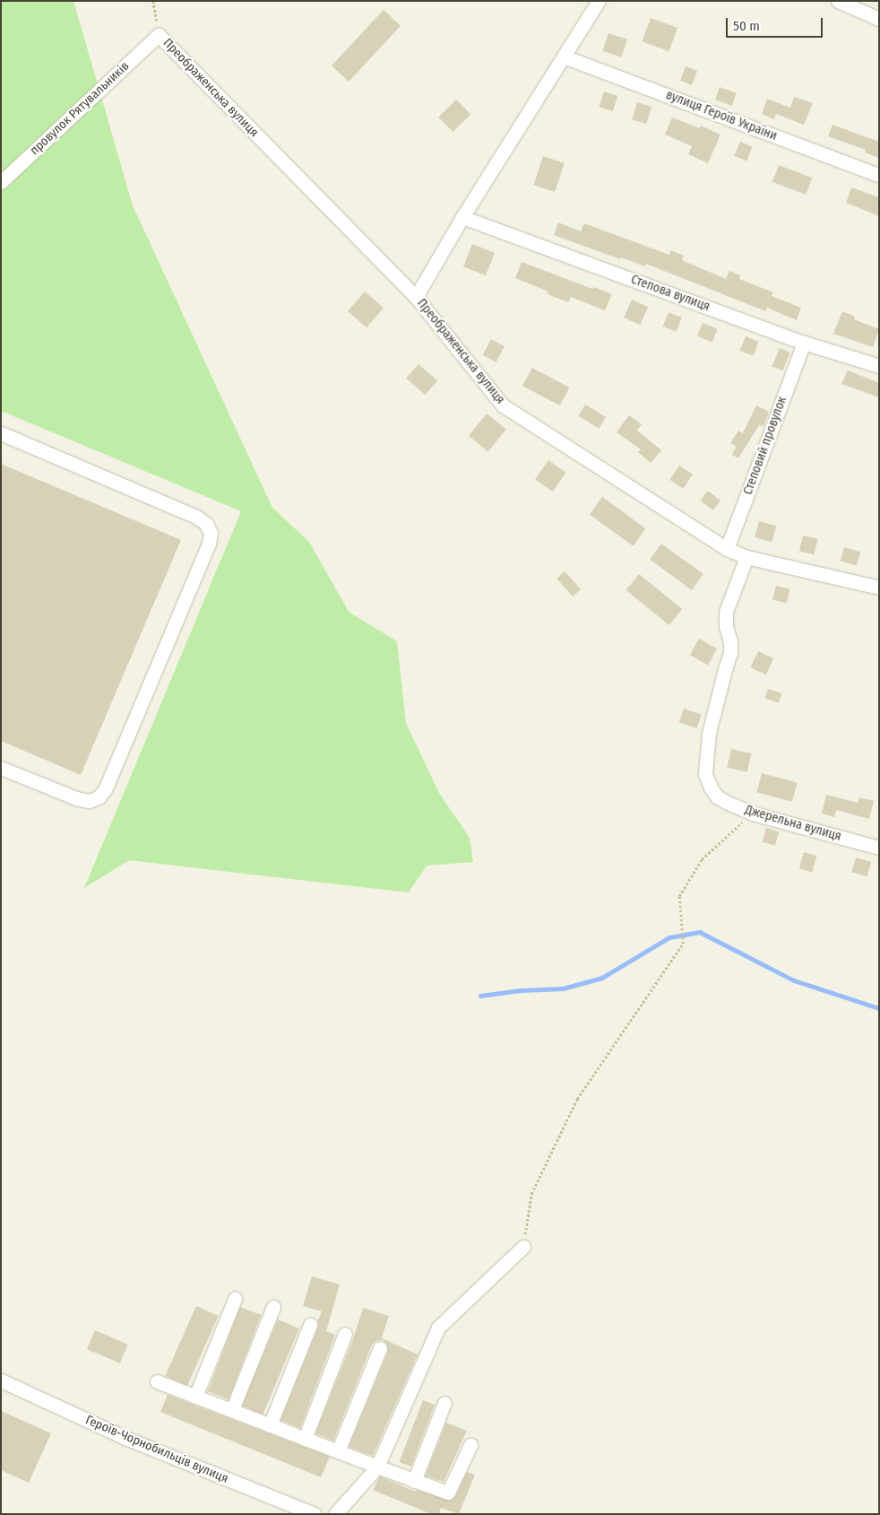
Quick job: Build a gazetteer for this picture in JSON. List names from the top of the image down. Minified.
{"streets":{"street":["Преображенська вулиця","провулок Рятувальників","вулиця Героїв України","Степова вулиця","Степовий провулок","Джерельна вулиця","Героїв-Чорнобильців вулиця"]},"crossings":[["Преображенська вулиця","провулок Рятувальників"],["Преображенська вулиця","Степовий провулок"],["Преображенська вулиця","Джерельна вулиця"],["Степова вулиця","Степовий провулок"]],"scale_bar":"50 m"}
